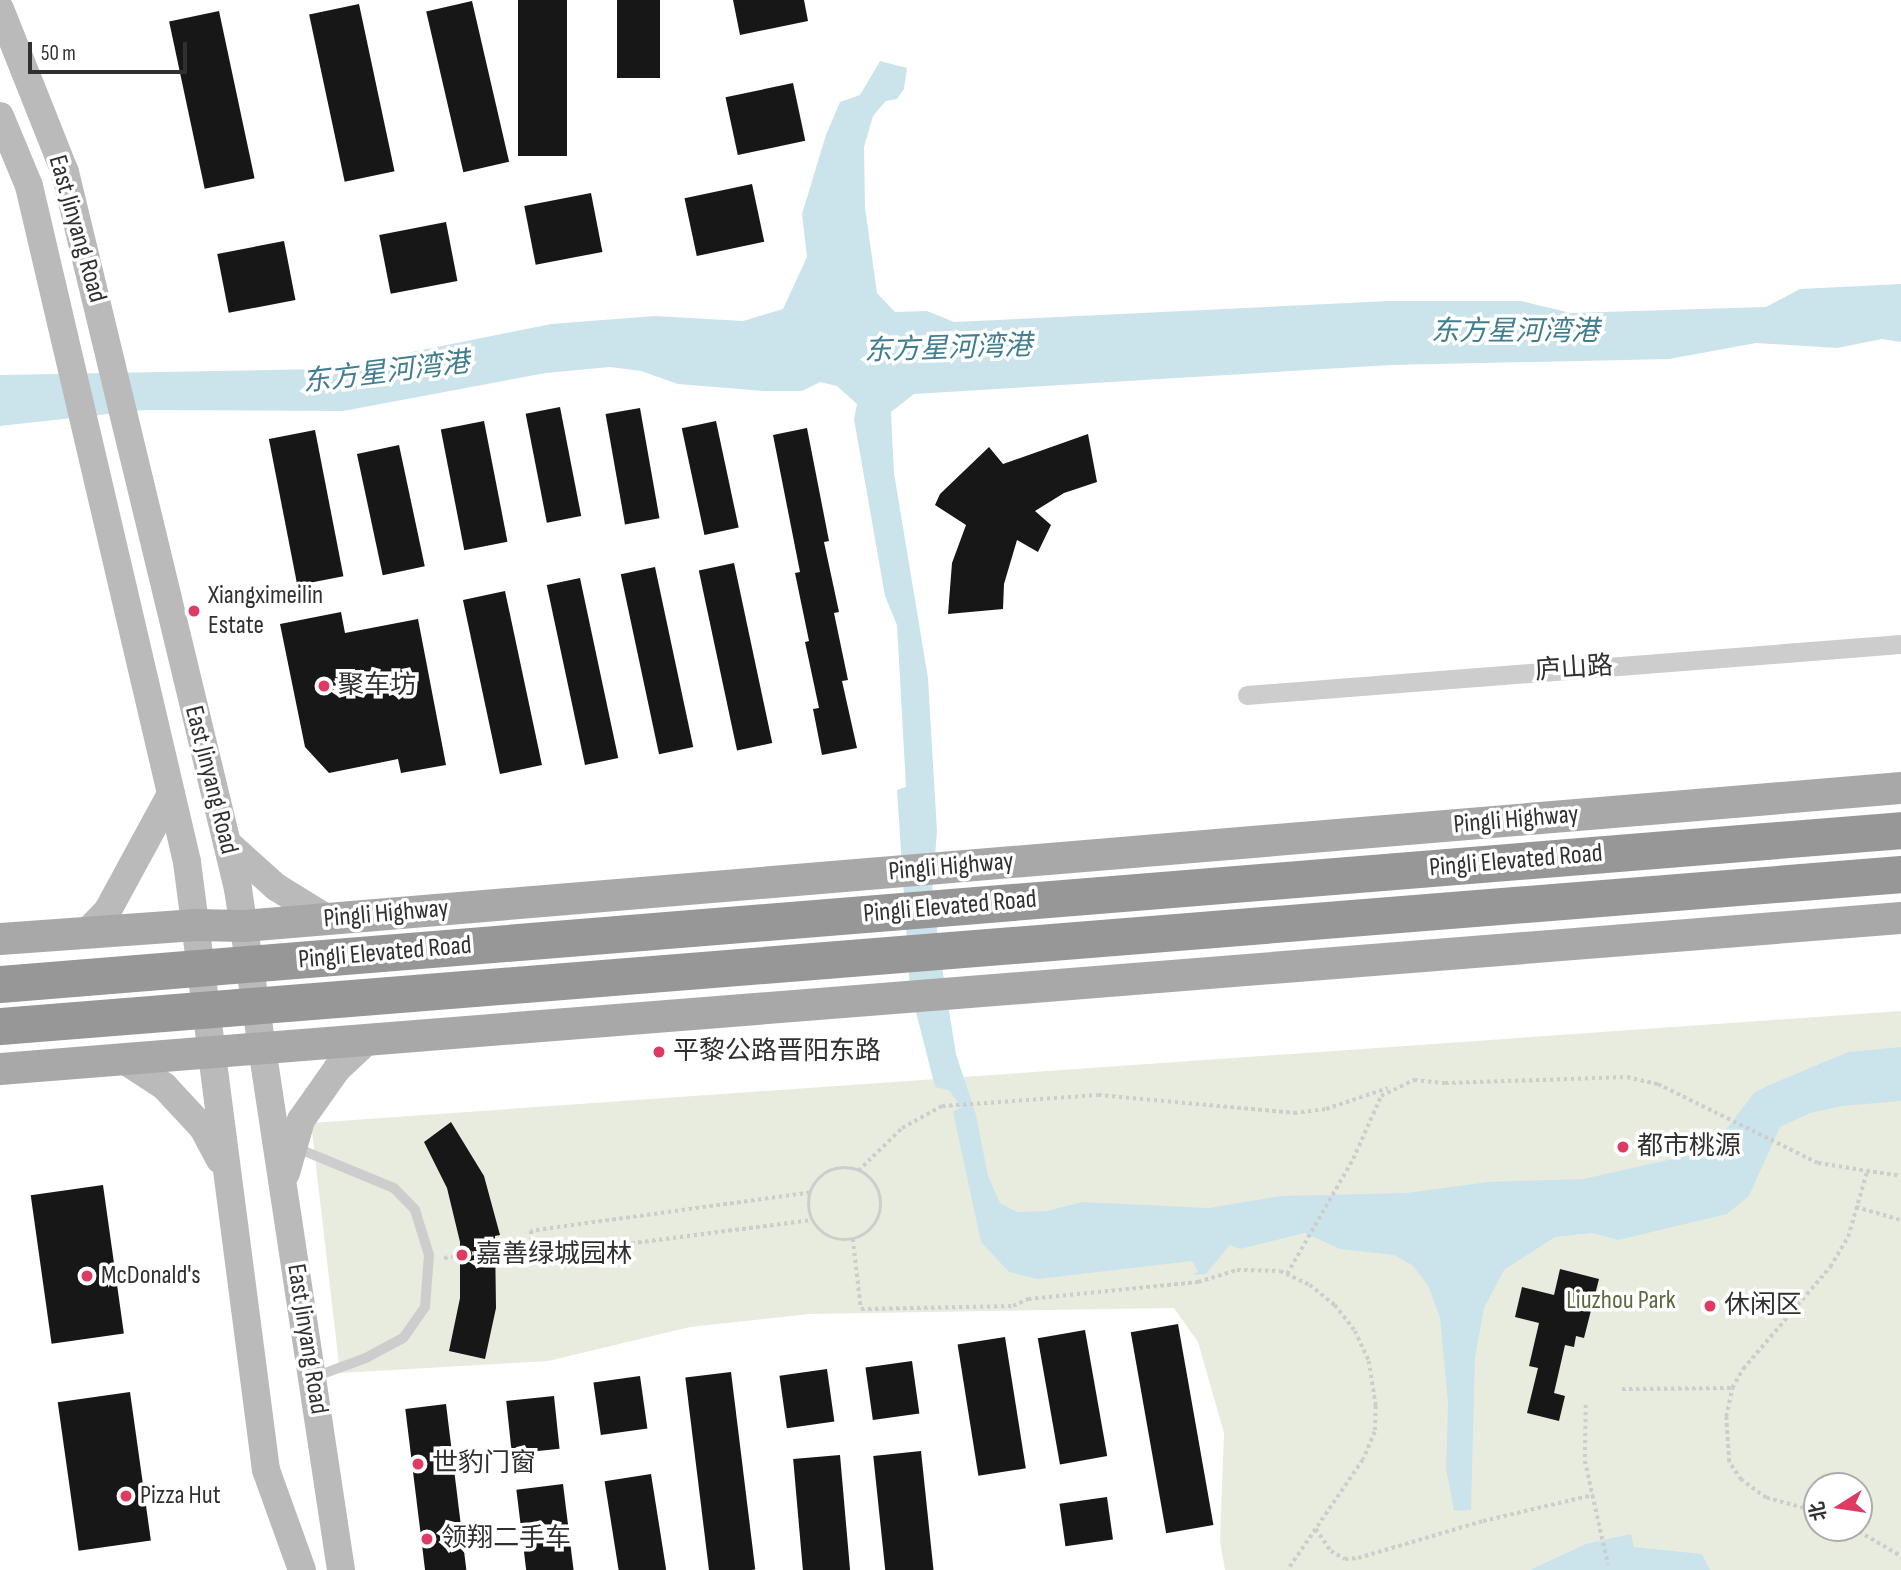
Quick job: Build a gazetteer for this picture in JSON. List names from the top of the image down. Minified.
{"streets":{"highway":["Pingli Elevated Road"],"main road":["East Jinyang Road","Pingli Highway"],"street":["庐山路"]},"crossings":[["East Jinyang Road","Pingli Highway"]],"water":["东方星河湾港"],"parks":["Liuzhou Park"],"places":["Xiangximeilin Estate","聚车坊","平黎公路晋阳东路","都市桃源","嘉善绿城园林","McDonald's","休闲区","世豹门窗","Pizza Hut","领翔二手车"],"scale_bar":"50 m","north":"left"}
